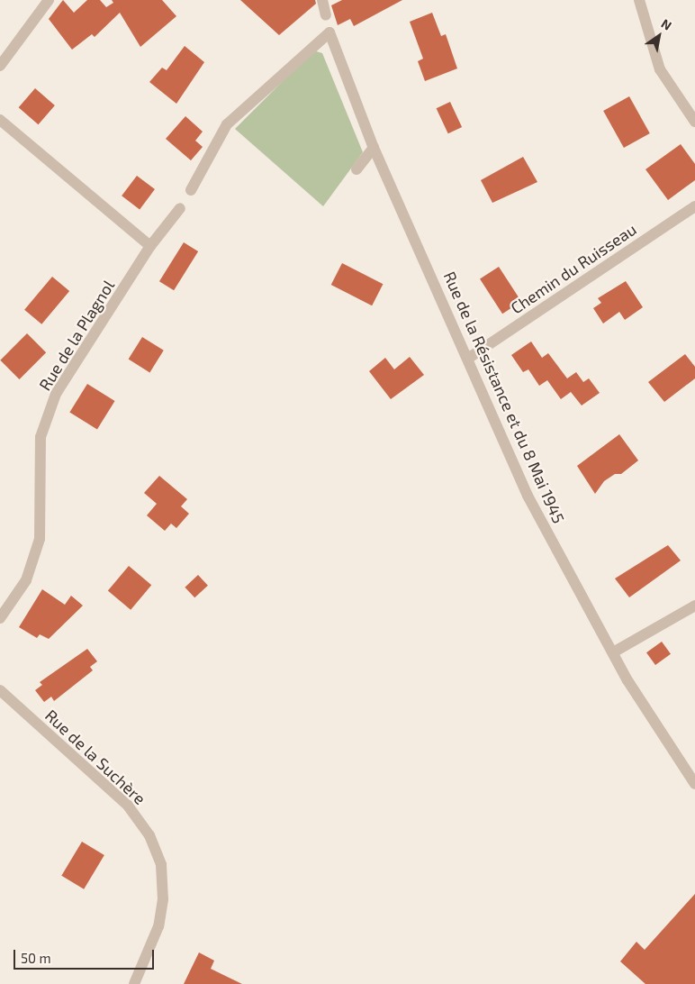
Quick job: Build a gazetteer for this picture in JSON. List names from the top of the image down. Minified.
{"streets":{"street":["Chemin du Ruisseau","Rue de la Plagnol","Rue de la Résistance et du 8 Mai 1945","Rue de la Suchère"]},"crossings":[["Chemin du Ruisseau","Rue de la Résistance et du 8 Mai 1945"]],"scale_bar":"50 m","north":"top right"}
